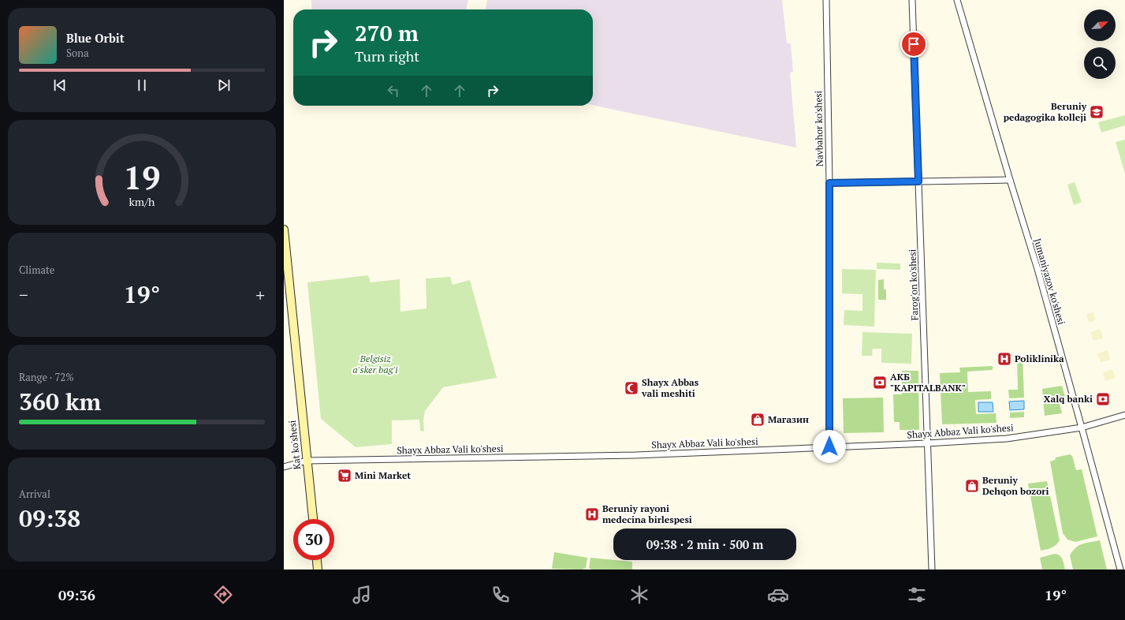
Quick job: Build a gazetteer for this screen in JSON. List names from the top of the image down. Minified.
{"streets":{"street":["Navbahor ko'shesi","Jumaniyazov ko'shesi","Farog'on ko'shesi","Shayx Abbaz Vali ko'shesi","Kat ko'shesi"]},"crossings":[["Navbahor ko'shesi","Shayx Abbaz Vali ko'shesi"],["Jumaniyazov ko'shesi","Shayx Abbaz Vali ko'shesi"],["Farog'on ko'shesi","Shayx Abbaz Vali ko'shesi"],["Shayx Abbaz Vali ko'shesi","Kat ko'shesi"]],"parks":["Belgisiz a'sker bag'i"],"places":{"school or university":["Beruniy pedagogika kolleji"],"hospital":["Poliklinika","Beruniy rayoni medecina birlespesi"],"bank":["АКБ \"KAPITALBANK\"","Xalq banki"],"mosque":["Shayx Abbas vali meshiti"],"shop":["Магазин","Beruniy Dehqon bozori"],"supermarket":["Mini Market"]},"north":"top right","page":{"turn":["270 m","Turn right"],"song":["Blue Orbit","Sona"],"tile":["Climate",["Range · 72%","360 km"],["Arrival","09:38"]],"heat":["−","19°","+"],"limit":"30","trip":"09:38 · 2 min · 500 m","tabs":["09:36","19°"],"gauge":["19","km/h"]}}
